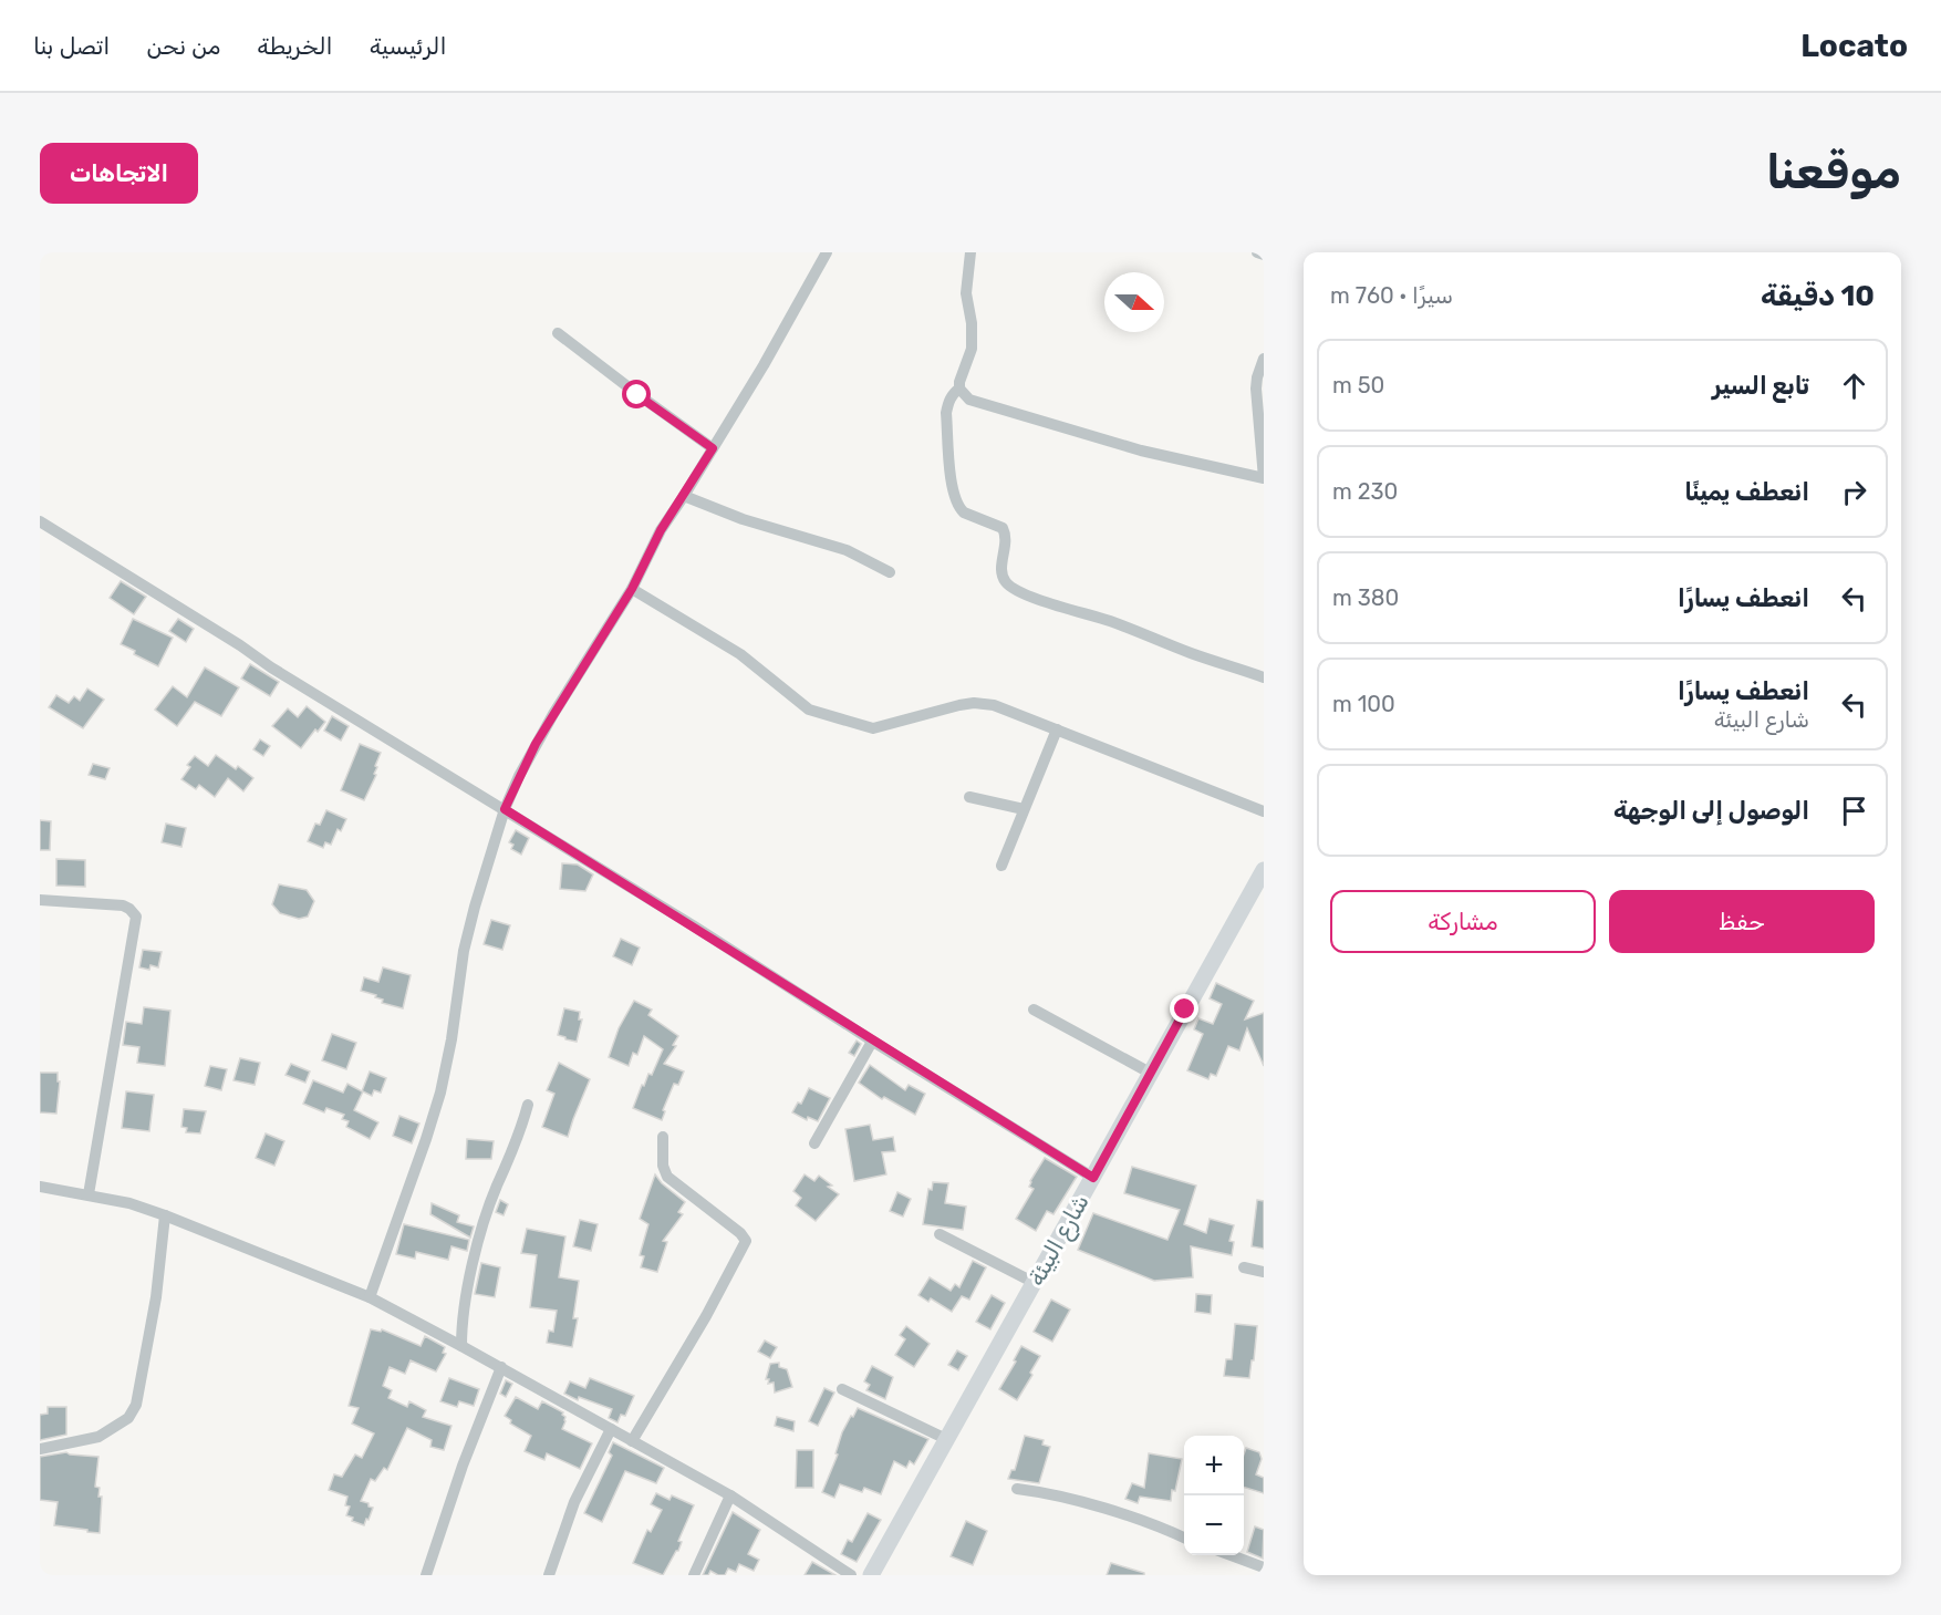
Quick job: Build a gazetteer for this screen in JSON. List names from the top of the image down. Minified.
{"streets":{"street":["شارع البيئة"]},"north":"right","page":{"header":"Locato","nav":["الرئيسية","الخريطة","من نحن","اتصل بنا"],"buttons":["الاتجاهات",["حفظ","مشاركة"]],"title":"موقعنا","heading":["10 دقيقة","سيرًا · 760 m"],"list":[["تابع السير","50 m"],["انعطف يمينًا","230 m"],["انعطف يسارًا","380 m"],["انعطف يسارًا","شارع البيئة","100 m"],"الوصول إلى الوجهة"],"map_buttons":["+","−"]}}
